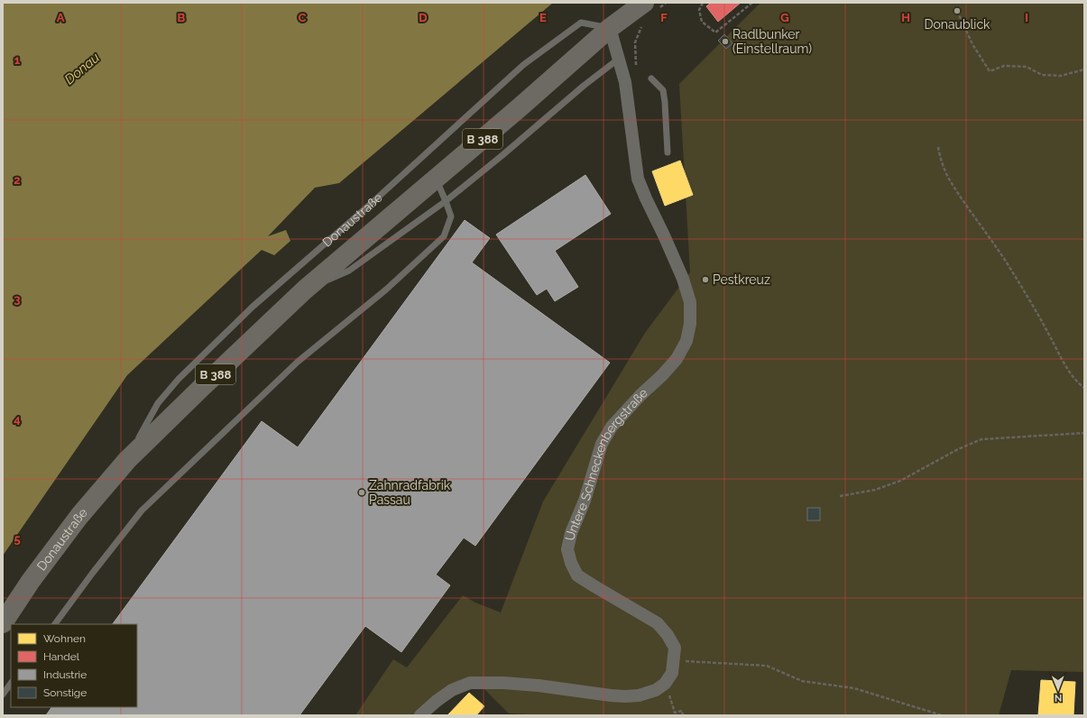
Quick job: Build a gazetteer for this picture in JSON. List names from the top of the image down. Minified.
{"streets":{"main road":["B 388","Donaustraße"],"street":["Untere Schneckenbergstraße"]},"crossings":[["Donaustraße","Untere Schneckenbergstraße"]],"water":["Donau"],"places":["Donaublick","Radlbunker (Einstellraum)","Pestkreuz","Zahnradfabrik Passau"],"legend":["Wohnen","Handel","Industrie","Sonstige"],"north":"bottom","grid":{"columns":["A","B","C","D","E","F","G","H","I"],"rows":["1","2","3","4","5"]}}
